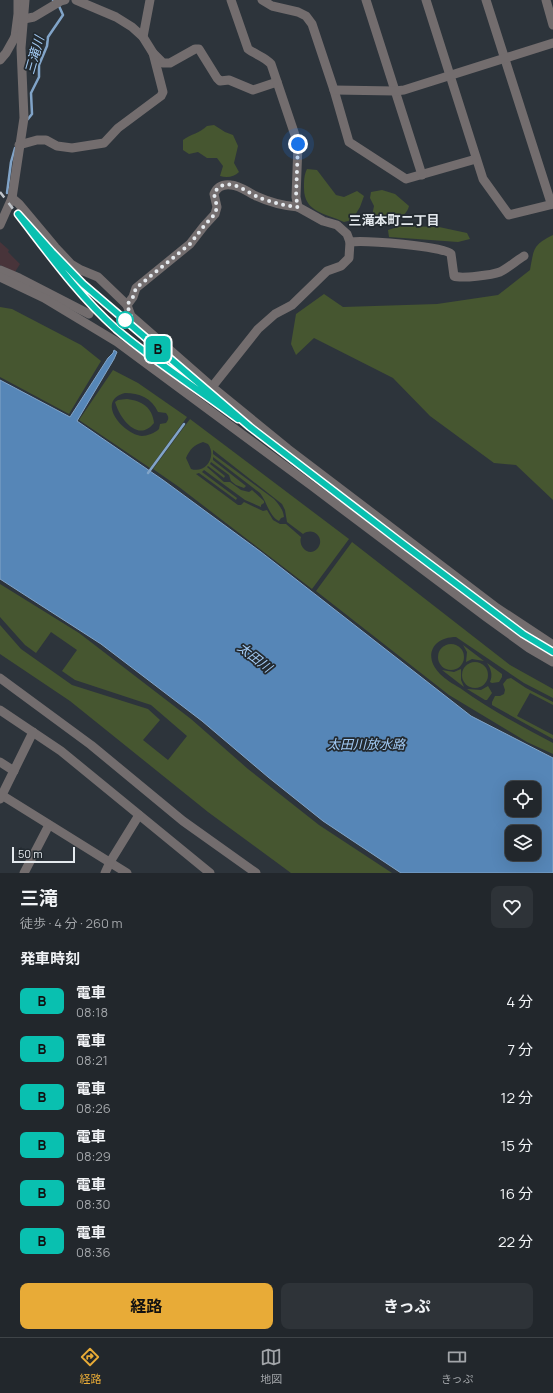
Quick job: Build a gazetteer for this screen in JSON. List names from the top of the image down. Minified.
{"districts":["三滝本町二丁目"],"water":["三滝川","太田川","太田川放水路"],"scale_bar":"50 m","page":{"on_map":"B","scale":"50 m","heading":[["三滝","徒歩 · 4 分 · 260 m"],"発車時刻"],"list":[{"mark":"B","name":"電車","note":"08:18","value":"4 分"},{"mark":"B","name":"電車","note":"08:21","value":"7 分"},{"mark":"B","name":"電車","note":"08:26","value":"12 分"},{"mark":"B","name":"電車","note":"08:29","value":"15 分"},{"mark":"B","name":"電車","note":"08:30","value":"16 分"},{"mark":"B","name":"電車","note":"08:36","value":"22 分"}],"buttons":["経路","きっぷ"],"tabs":["経路","地図","きっぷ"]}}
